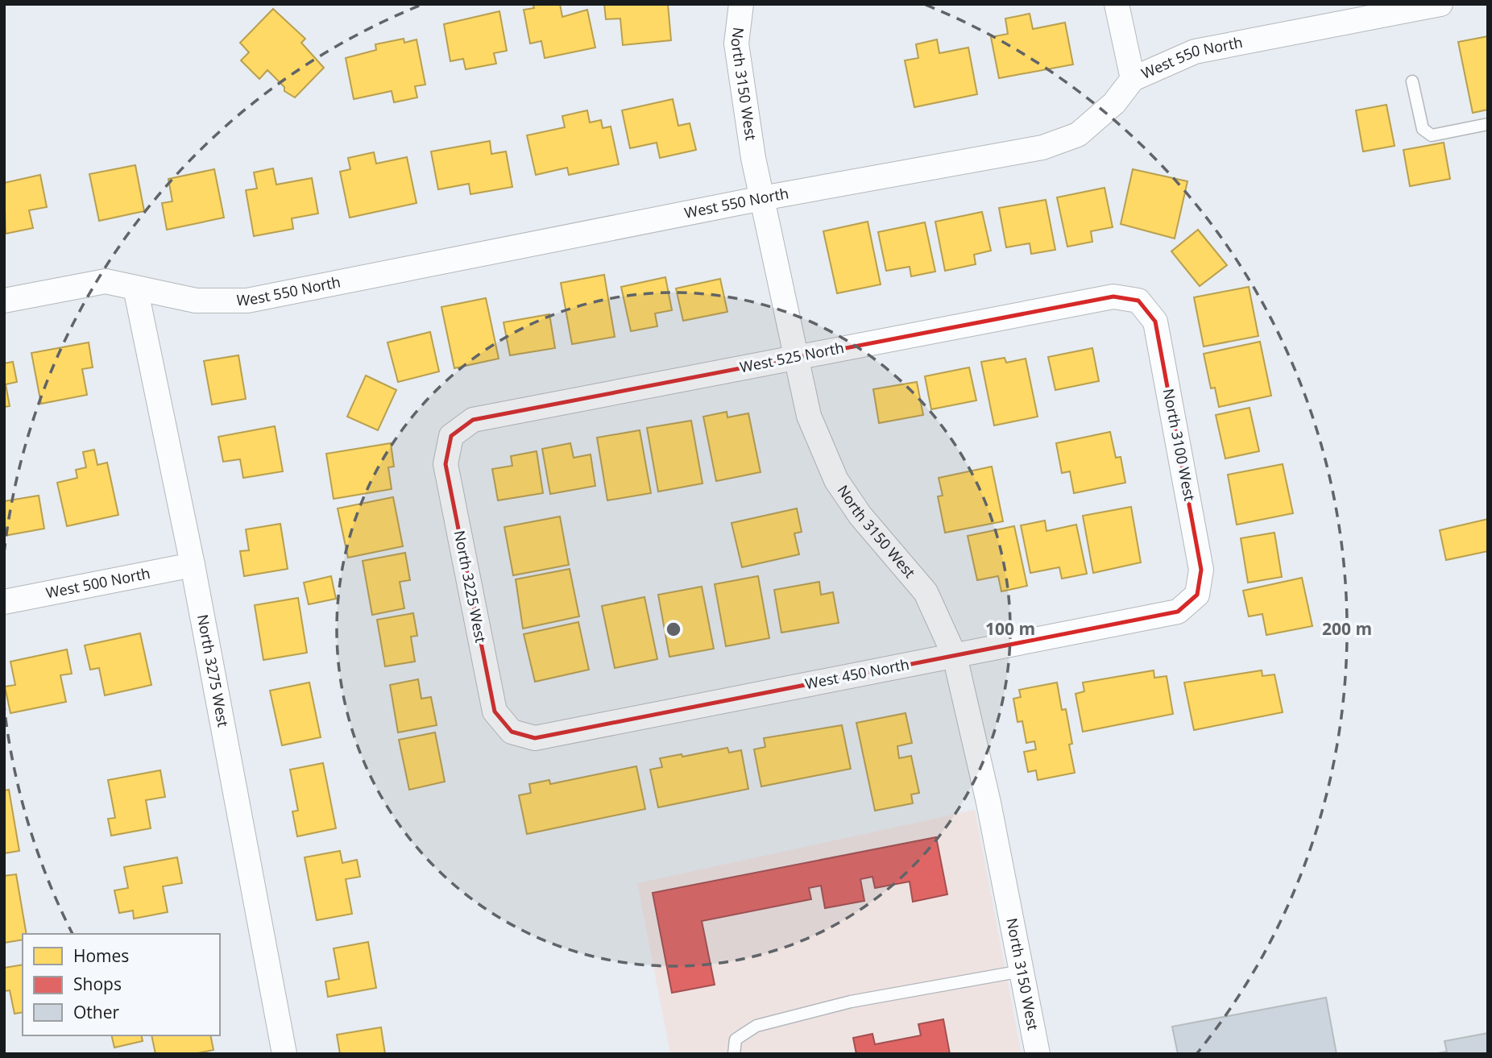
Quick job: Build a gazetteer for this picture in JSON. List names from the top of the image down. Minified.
{"streets":{"street":["West 550 North","North 3150 West","West 525 North","North 3100 West","West 500 North","North 3225 West","North 3275 West","West 450 North"]},"crossings":[["West 550 North","North 3150 West"],["West 550 North","North 3275 West"],["North 3150 West","West 525 North"],["North 3150 West","West 450 North"],["West 525 North","North 3100 West"],["West 525 North","North 3225 West"],["North 3100 West","West 450 North"],["West 500 North","North 3275 West"],["North 3225 West","West 450 North"]],"legend":["Homes","Shops","Other"],"rings":["100 m","200 m"]}
